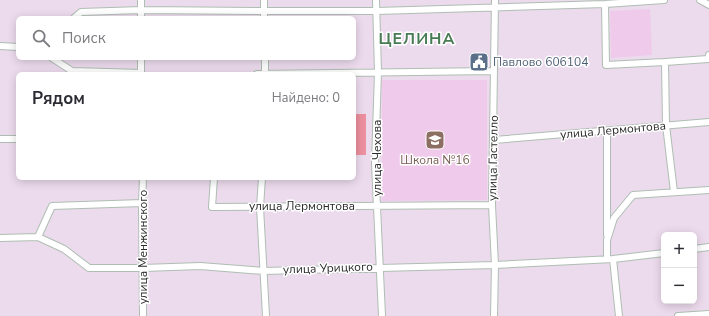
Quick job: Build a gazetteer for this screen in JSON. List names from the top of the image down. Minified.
{"streets":{"street":["улица Лермонтова","улица Чехова","улица Гастелло","улица Менжинского","улица Урицкого"]},"crossings":[["улица Лермонтова","улица Чехова"],["улица Лермонтова","улица Гастелло"],["улица Чехова","улица Урицкого"],["улица Гастелло","улица Урицкого"],["улица Менжинского","улица Урицкого"]],"districts":["ЦЕЛИНА"],"places":{"public building":["Павлово 606104"],"school or university":["Школа №16"]},"page":{"search":"Поиск","heading":["Рядом","Найдено: 0"],"map_buttons":["+","−"]}}
